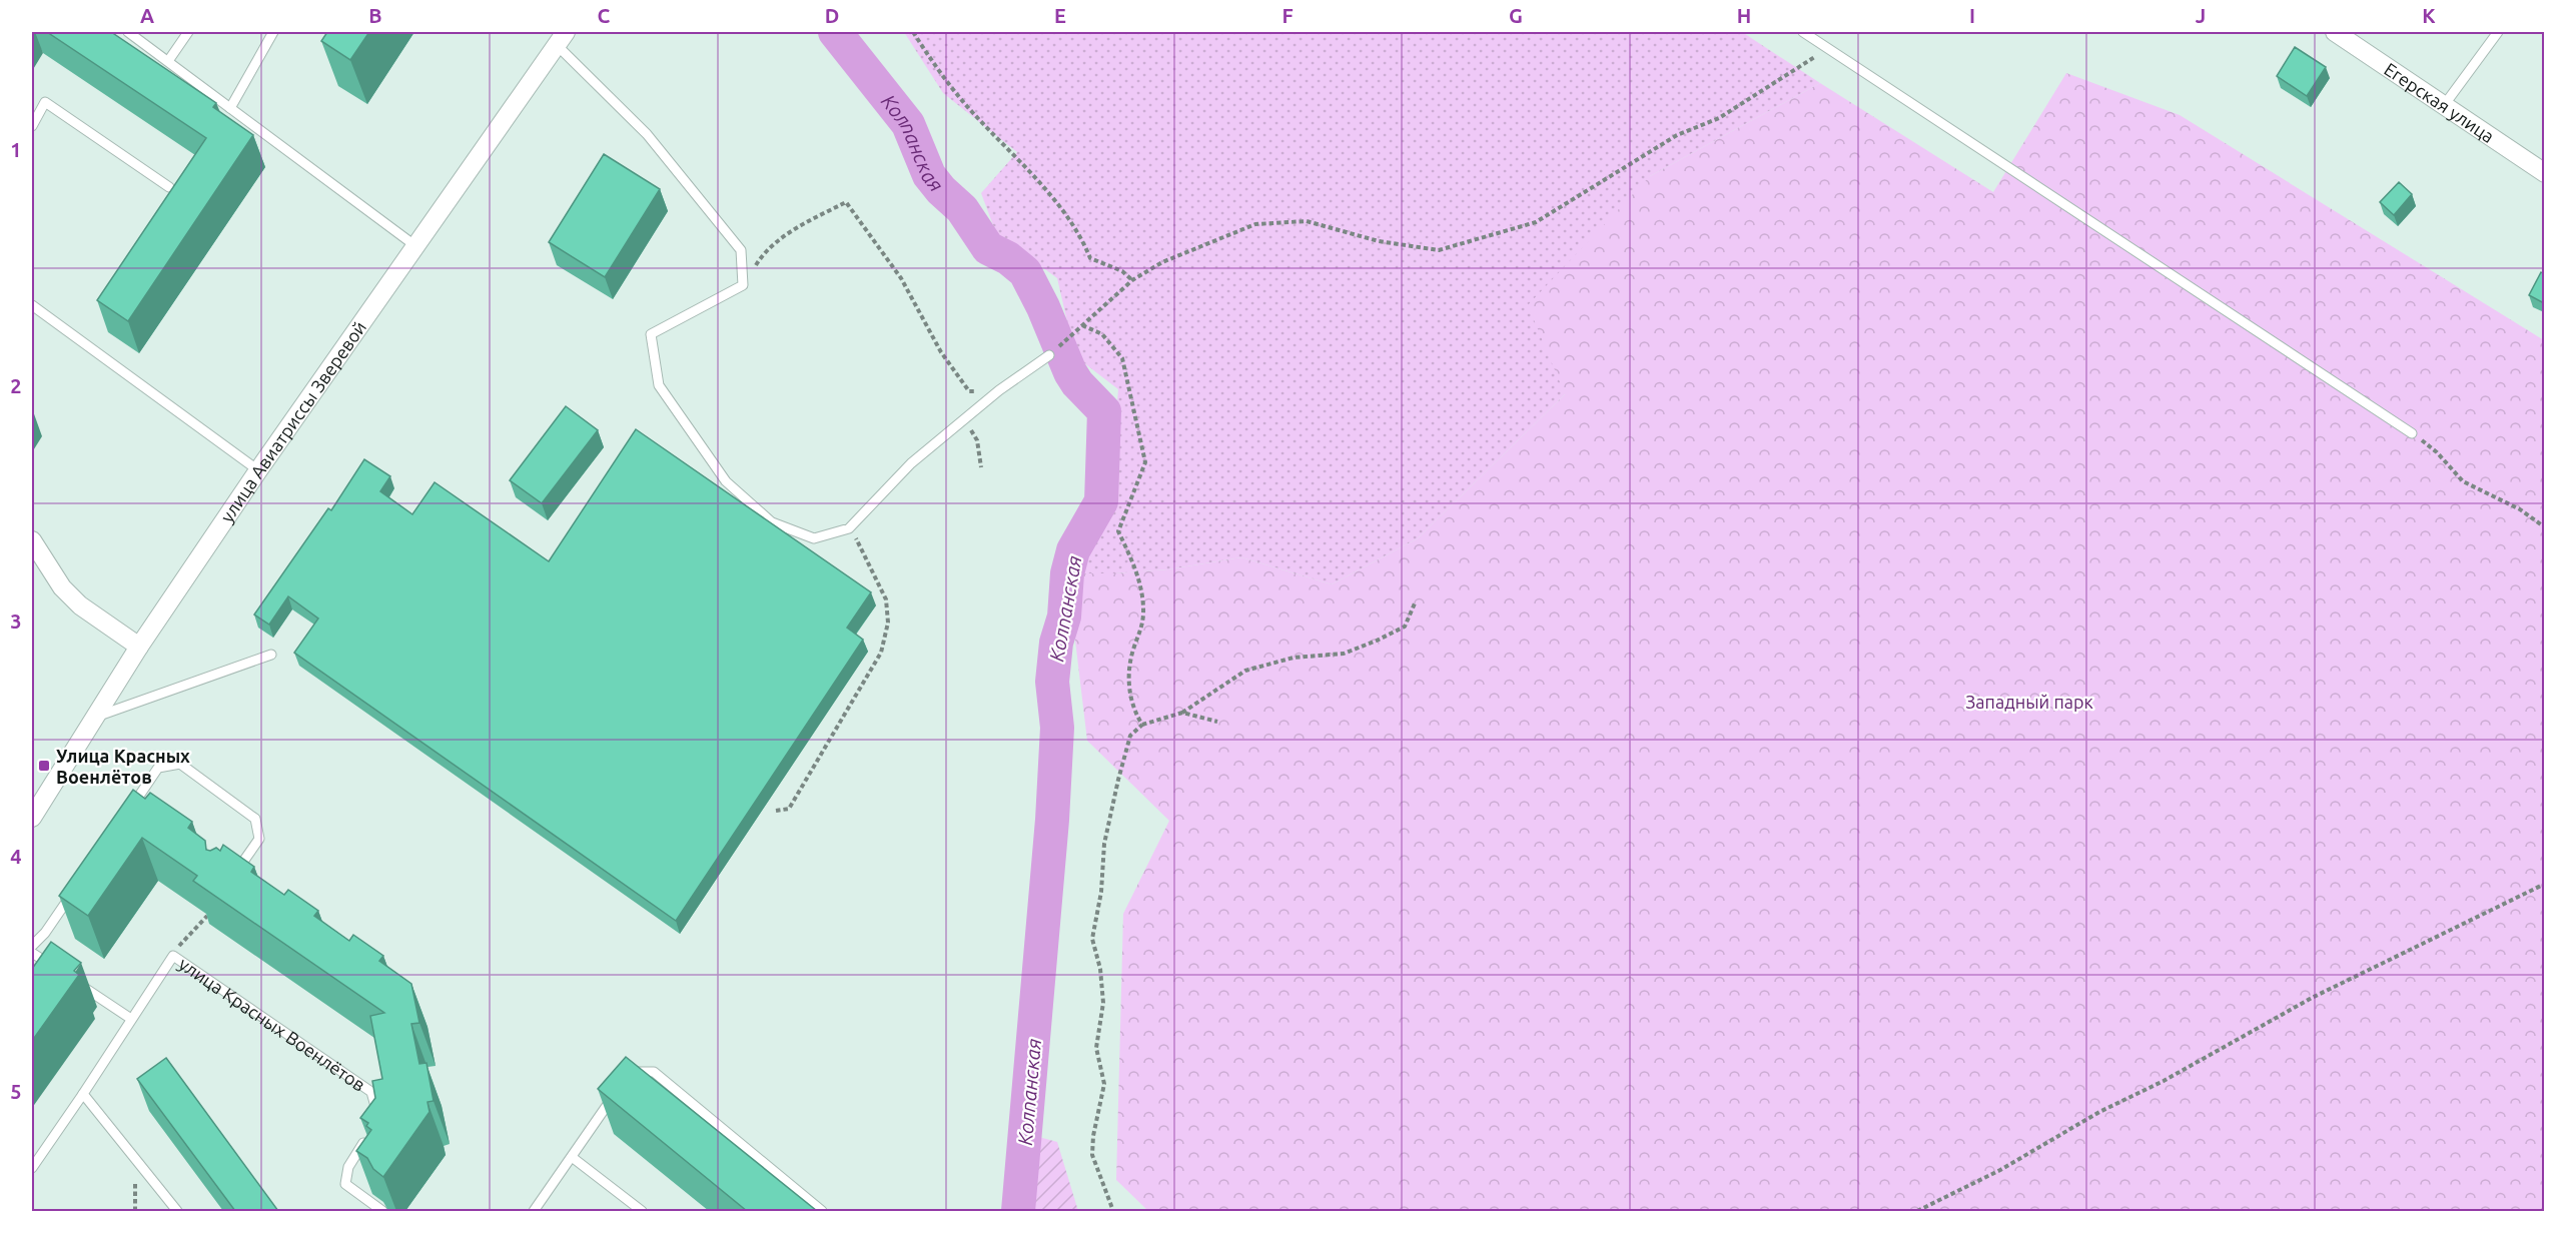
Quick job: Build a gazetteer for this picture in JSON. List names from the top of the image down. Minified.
{"streets":{"street":["Егерская улица","улица Авиатриссы Зверевой"],"lane":["улица Красных Военлётов"]},"water":["Колпанская"],"parks":["Западный парк"],"places":{"transit":["Улица Красных Военлётов"]},"grid":{"columns":["A","B","C","D","E","F","G","H","I","J","K"],"rows":["1","2","3","4","5"]}}
